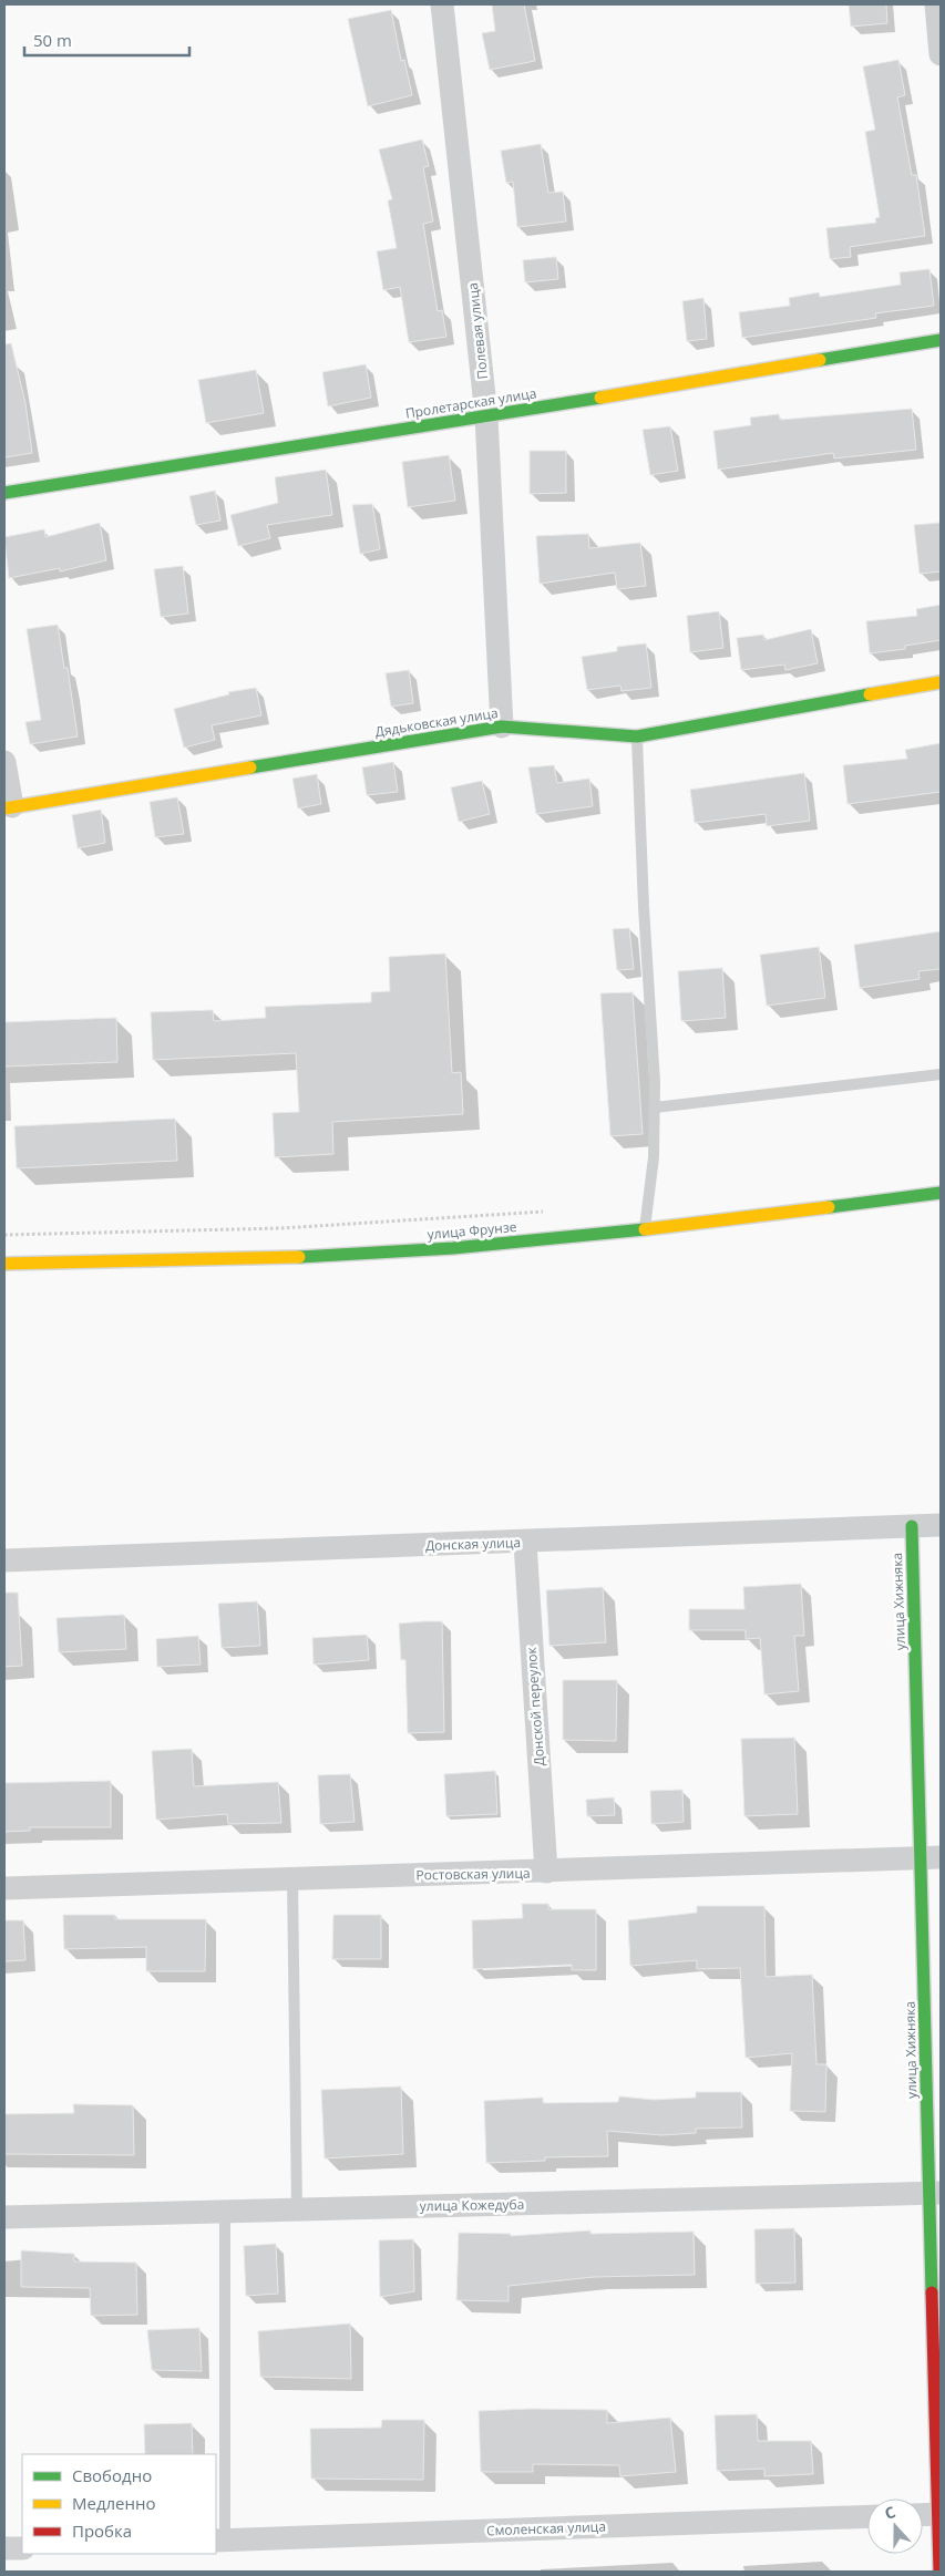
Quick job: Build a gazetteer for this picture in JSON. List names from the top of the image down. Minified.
{"streets":{"street":["Полевая улица","Пролетарская улица","Дядьковская улица","улица Фрунзе","Донская улица","улица Хижняка","Донской переулок","Ростовская улица","улица Кожедуба","Смоленская улица"]},"crossings":[["Полевая улица","Пролетарская улица"],["Полевая улица","Дядьковская улица"],["Донская улица","улица Хижняка"],["Донская улица","Донской переулок"],["улица Хижняка","Ростовская улица"],["улица Хижняка","улица Кожедуба"],["Донской переулок","Ростовская улица"]],"legend":["Свободно","Медленно","Пробка"],"scale_bar":"50 m","north":"top"}
